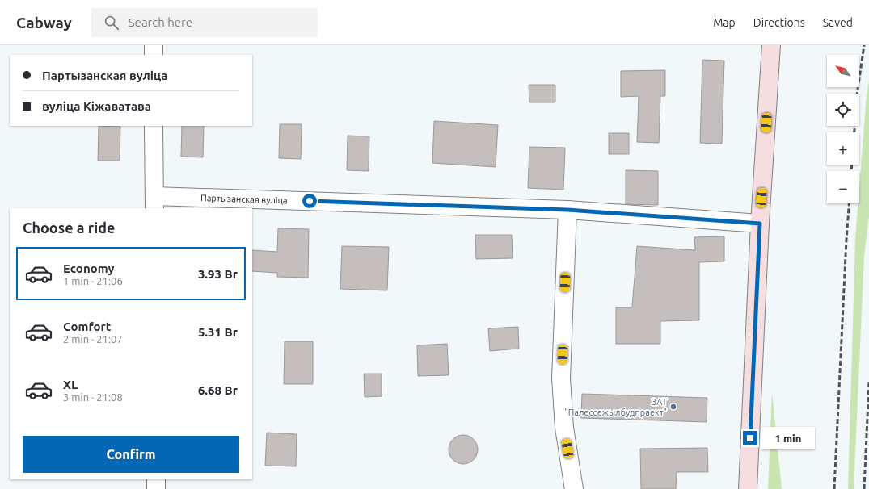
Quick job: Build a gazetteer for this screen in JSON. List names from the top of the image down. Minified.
{"streets":{"street":["Партызанская вуліца"]},"places":["ЗАТ \"Палессежылбудпраект\""],"north":"top left","page":{"header":"Cabway","search":"Search here","nav":["Map","Directions","Saved"],"map_buttons":["+","−"],"banner":["Партызанская вуліца","вуліца Кіжаватава"],"heading":"Choose a ride","list":[{"name":"Economy","note":"1 min · 21:06","value":"3.93 Br"},{"name":"Comfort","note":"2 min · 21:07","value":"5.31 Br"},{"name":"XL","note":"3 min · 21:08","value":"6.68 Br"}],"bubble":"1 min","buttons":"Confirm"}}
